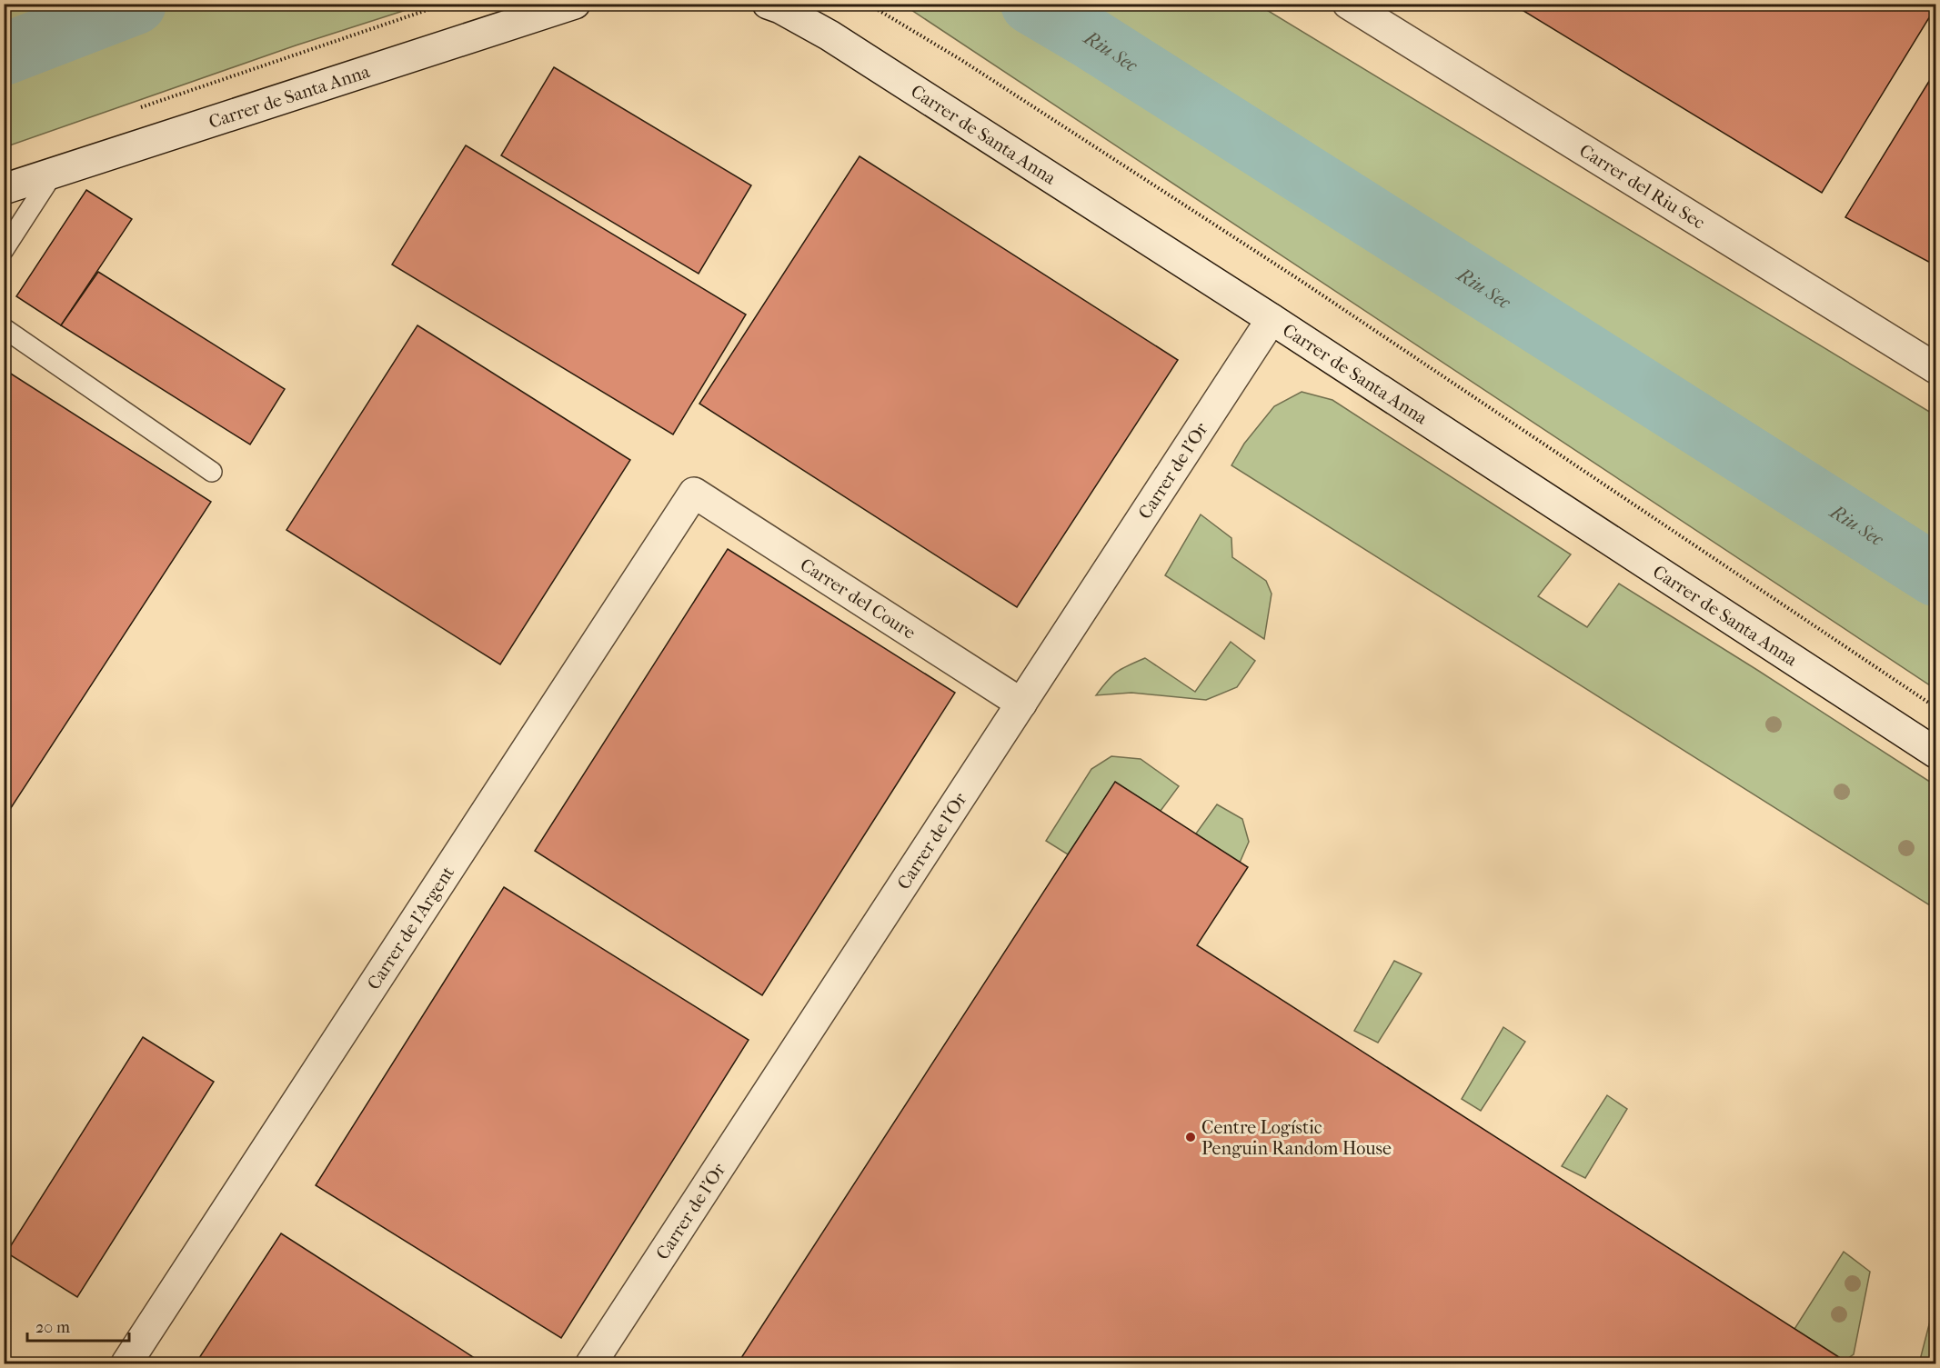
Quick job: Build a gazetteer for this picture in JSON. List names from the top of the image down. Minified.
{"streets":{"street":["Carrer de Santa Anna","Carrer del Riu Sec","Carrer de l'Or","Carrer del Coure","Carrer de l'Argent"]},"crossings":[["Carrer de Santa Anna","Carrer de l'Or"],["Carrer de l'Or","Carrer del Coure"],["Carrer del Coure","Carrer de l'Argent"]],"water":["Riu Sec"],"places":["Centre Logístic Penguin Random House"],"scale_bar":"20 m"}
